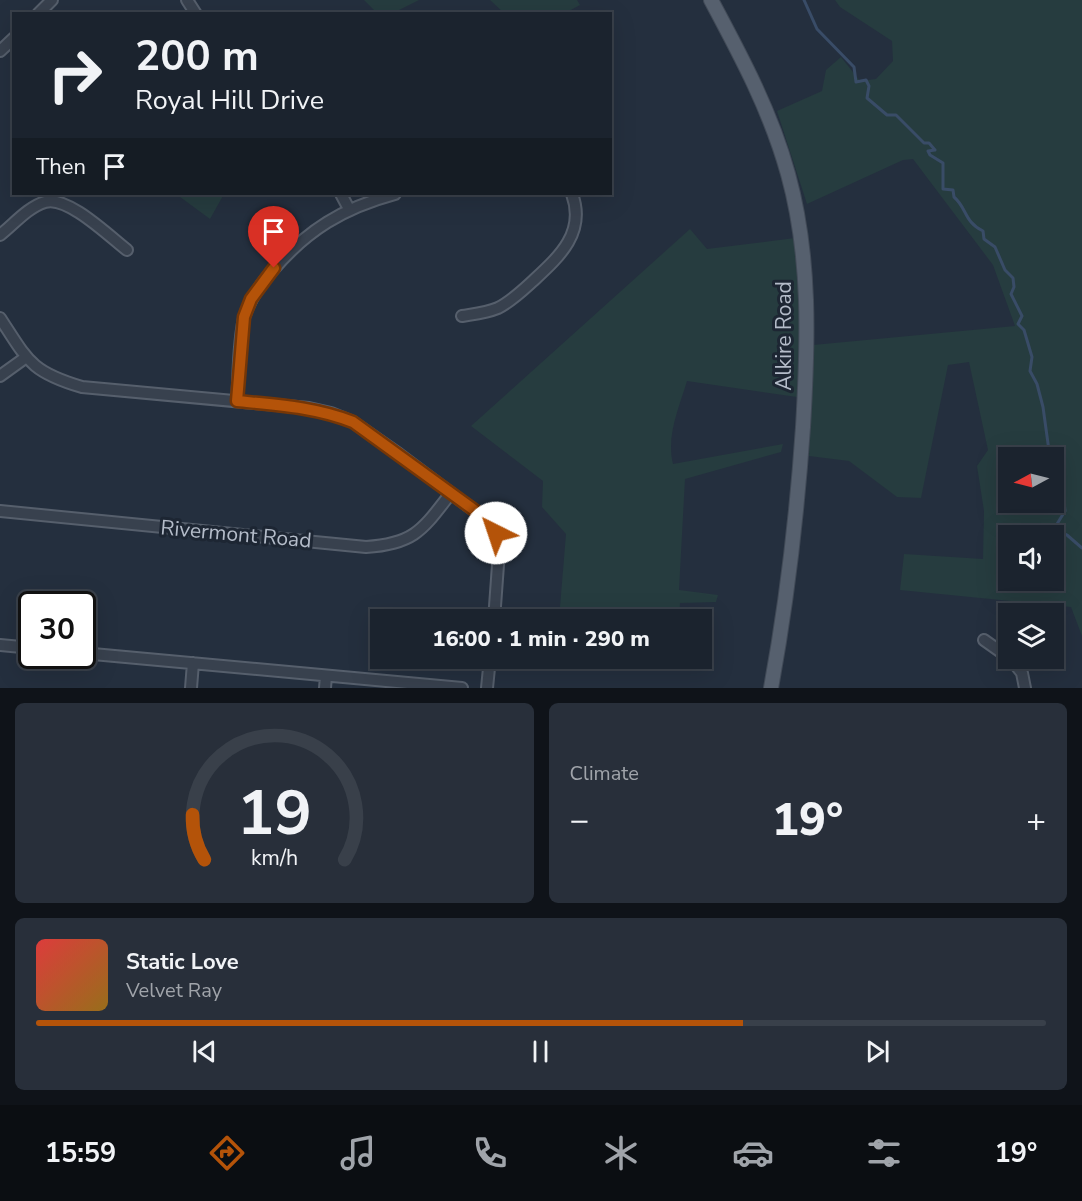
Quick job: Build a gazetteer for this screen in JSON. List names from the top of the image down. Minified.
{"streets":{"main road":["Alkire Road"],"street":["Rivermont Road"]},"north":"left","page":{"turn":["200 m","Royal Hill Drive"],"then":"Then","limit":"30","trip":"16:00 · 1 min · 290 m","tile":"Climate","heat":["−","19°","+"],"song":["Static Love","Velvet Ray"],"tabs":["15:59","19°"],"gauge":["19","km/h"]}}
